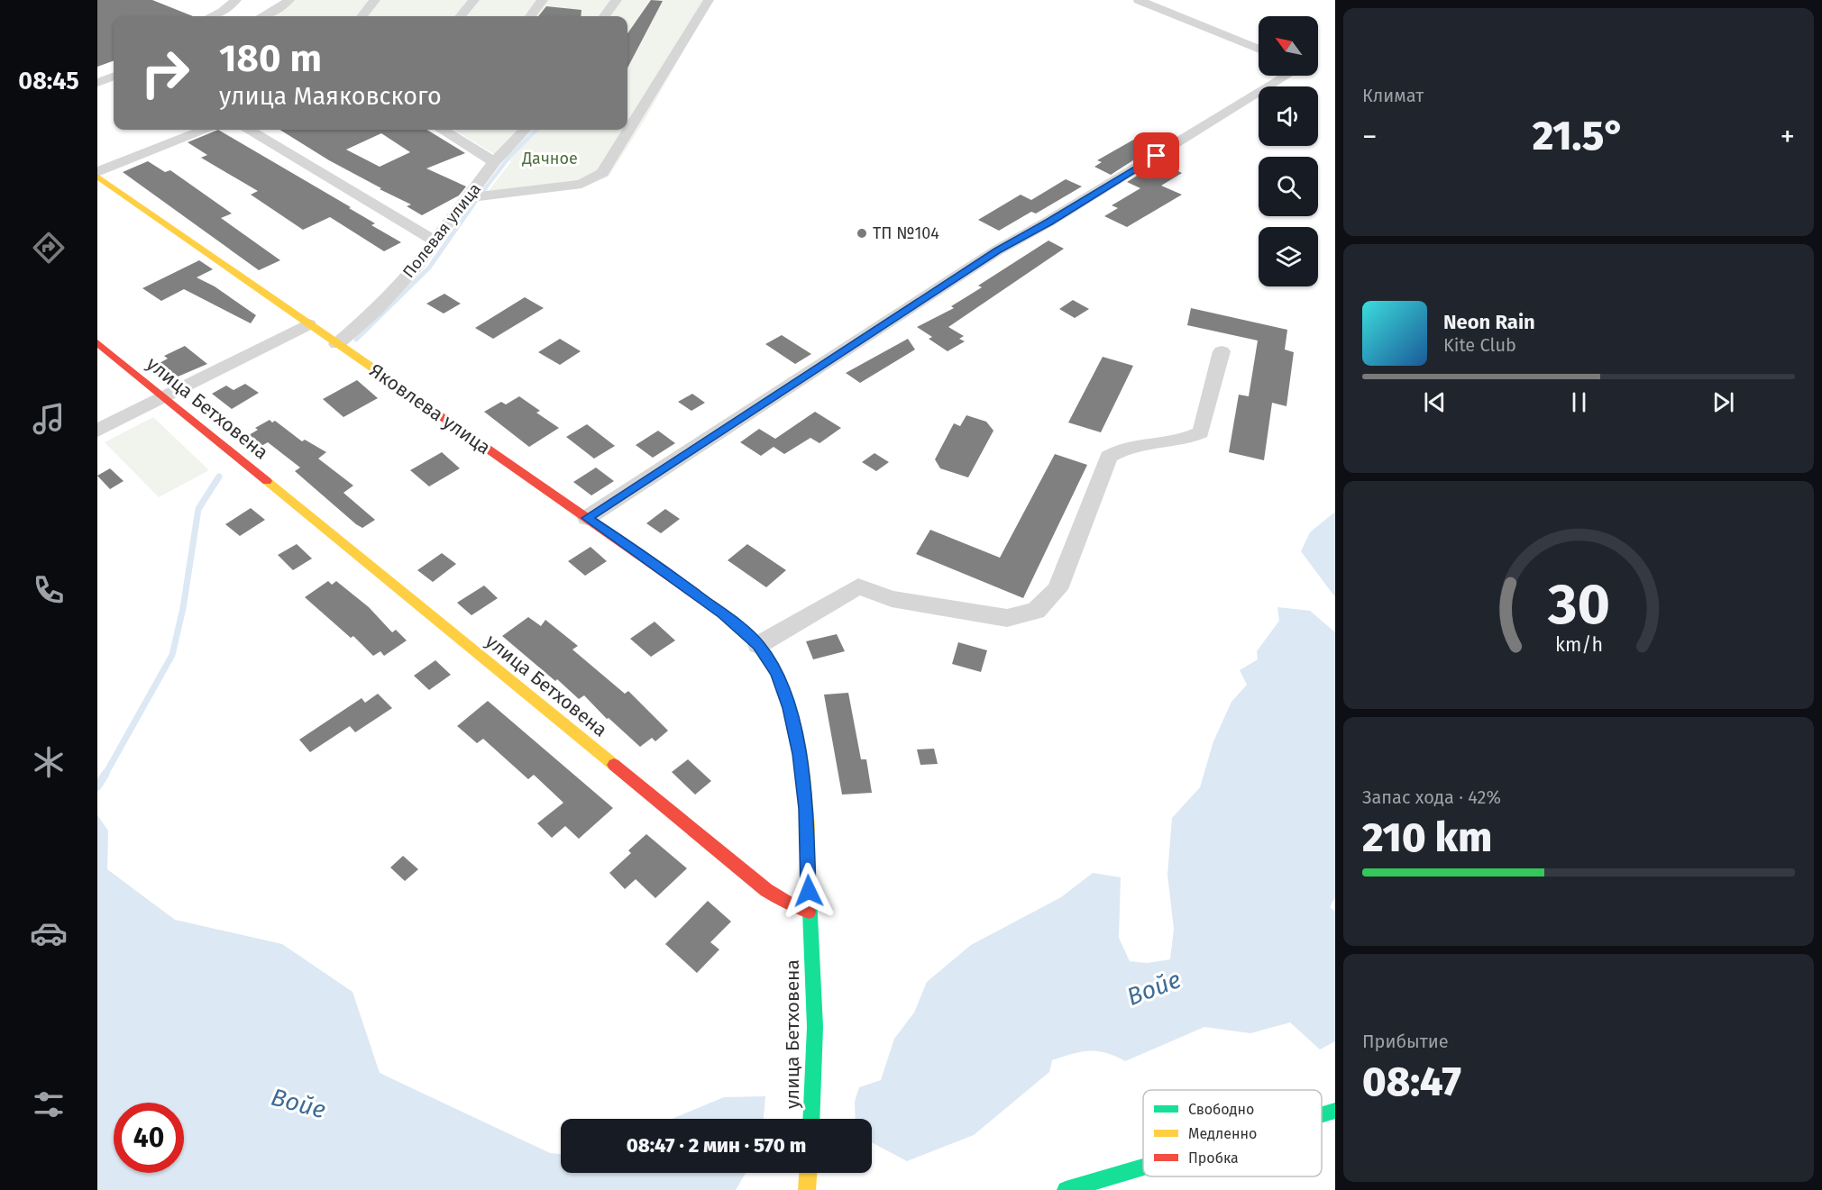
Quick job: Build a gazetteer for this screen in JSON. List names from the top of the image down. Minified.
{"streets":{"street":["Полевая улица","улица Бетховена","Яковлева улица"]},"crossings":[["Полевая улица","Яковлева улица"],["улица Бетховена","Яковлева улица"]],"water":["Войе"],"parks":["Дачное"],"places":["ТП №104"],"legend":["Свободно","Медленно","Пробка"],"north":"top left","page":{"tabs":"08:45","tile":["Климат",["Запас хода · 42%","210 km"],["Прибытие","08:47"]],"turn":["180 m","улица Маяковского"],"heat":["−","21.5°","+"],"song":["Neon Rain","Kite Club"],"limit":"40","trip":"08:47 · 2 мин · 570 m","gauge":["30","km/h"]}}
